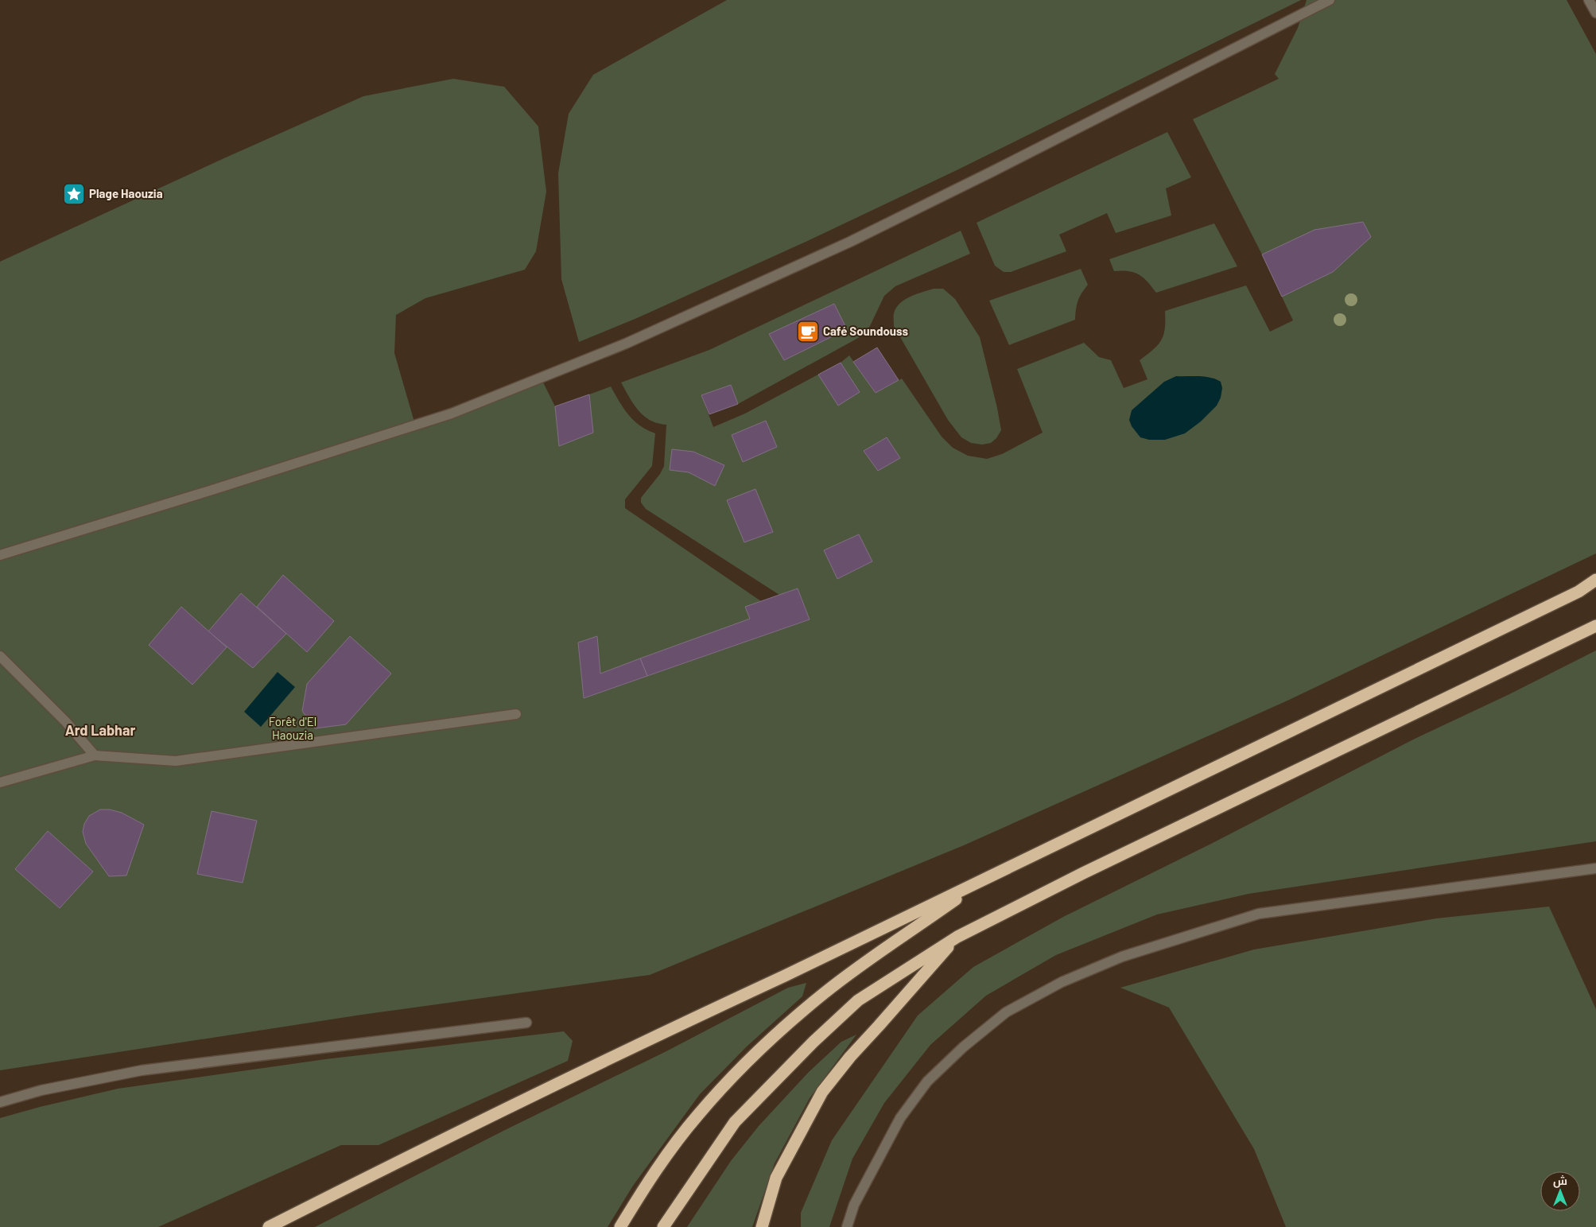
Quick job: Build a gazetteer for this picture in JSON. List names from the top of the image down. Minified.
{"districts":["Ard Labhar"],"parks":["Forêt d'El Haouzia"],"places":{"place":["Plage Haouzia"],"cafe":["Café Soundouss"]},"north":"top"}
